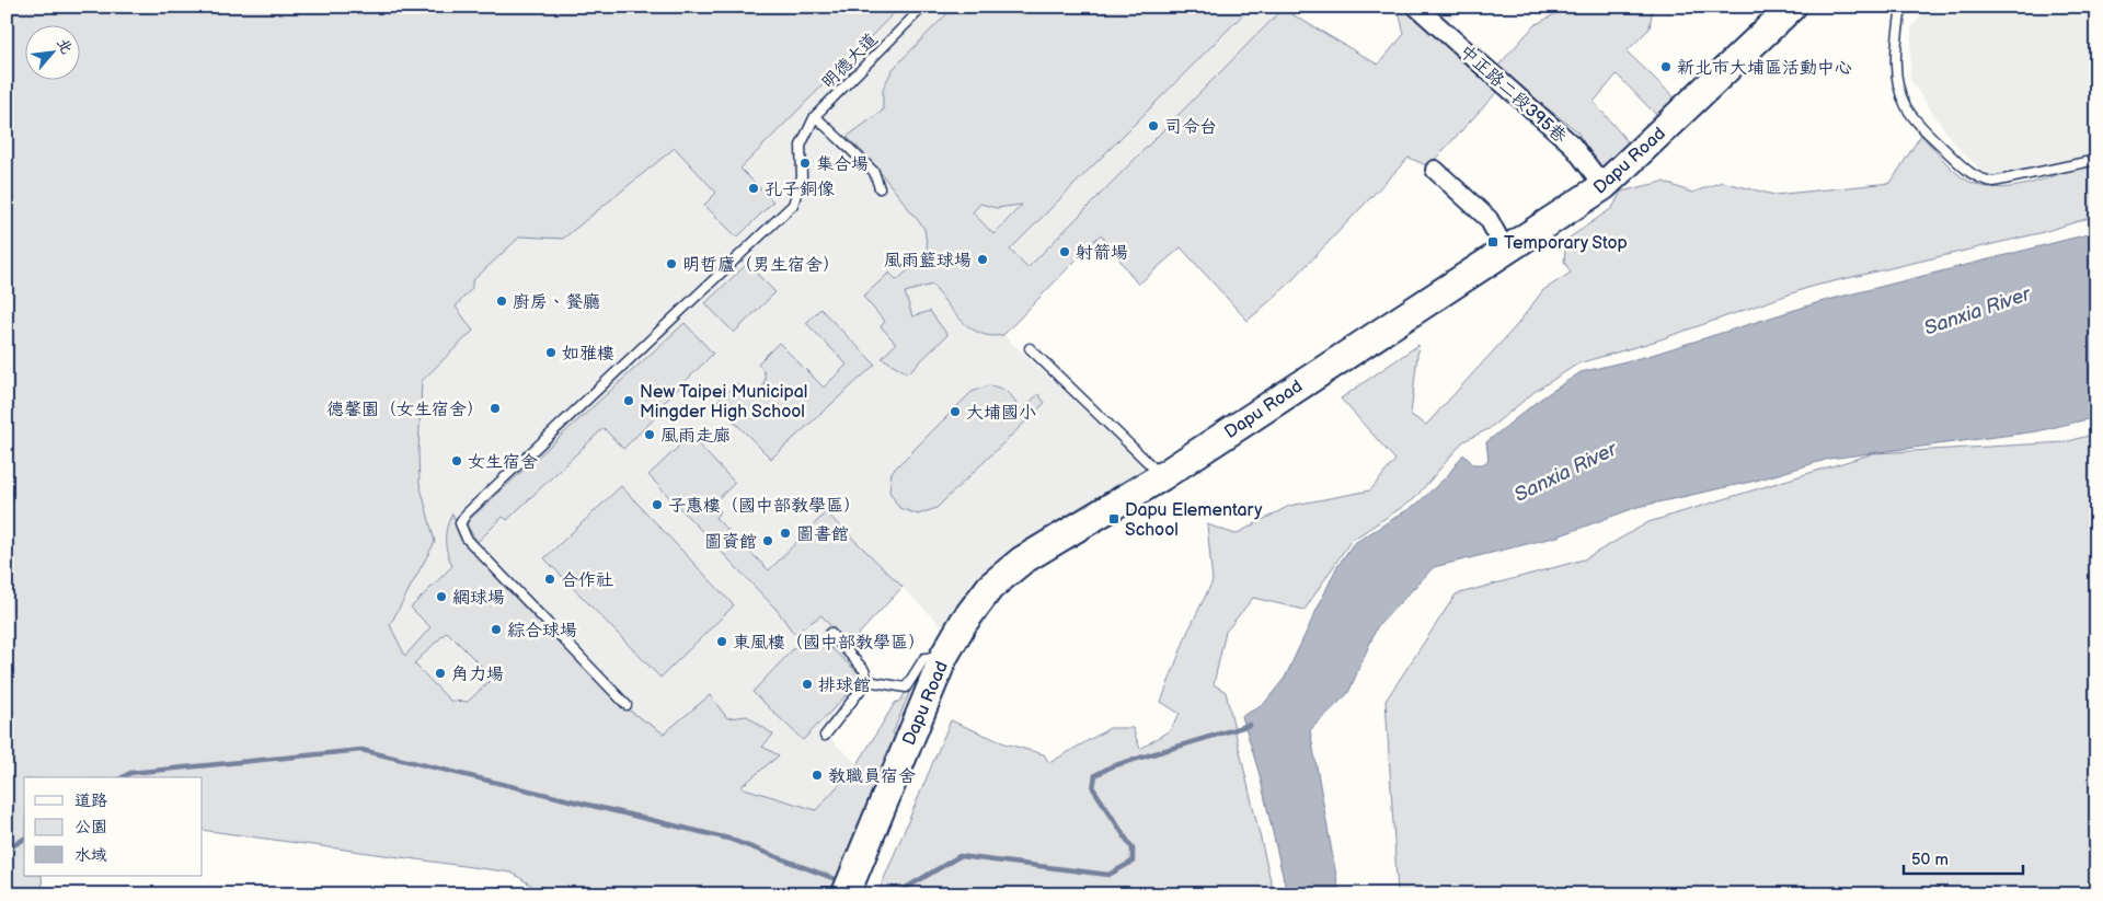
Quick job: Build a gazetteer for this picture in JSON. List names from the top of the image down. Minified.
{"streets":{"main road":["Dapu Road"],"street":["中正路二段395巷"],"lane":["明德大道"]},"crossings":[["中正路二段395巷","Dapu Road"]],"water":["Sanxia River"],"places":{"other":["新北市大埔區活動中心","司令台","集合場","孔子銅像","射箭場","風雨籃球場","明哲廬（男生宿舍）","廚房、餐廳","如雅樓","New Taipei Municipal Mingder High School","德馨園（女生宿舍）","大埔國小","風雨走廊","女生宿舍","子惠樓（國中部教學區）","圖書館","圖資館","合作社","網球場","綜合球場","東風樓（國中部教學區）","角力場","排球館","教職員宿舍"],"transit":["Temporary Stop","Dapu Elementary School"]},"legend":["道路","公園","水域"],"scale_bar":"50 m","north":"top right"}
